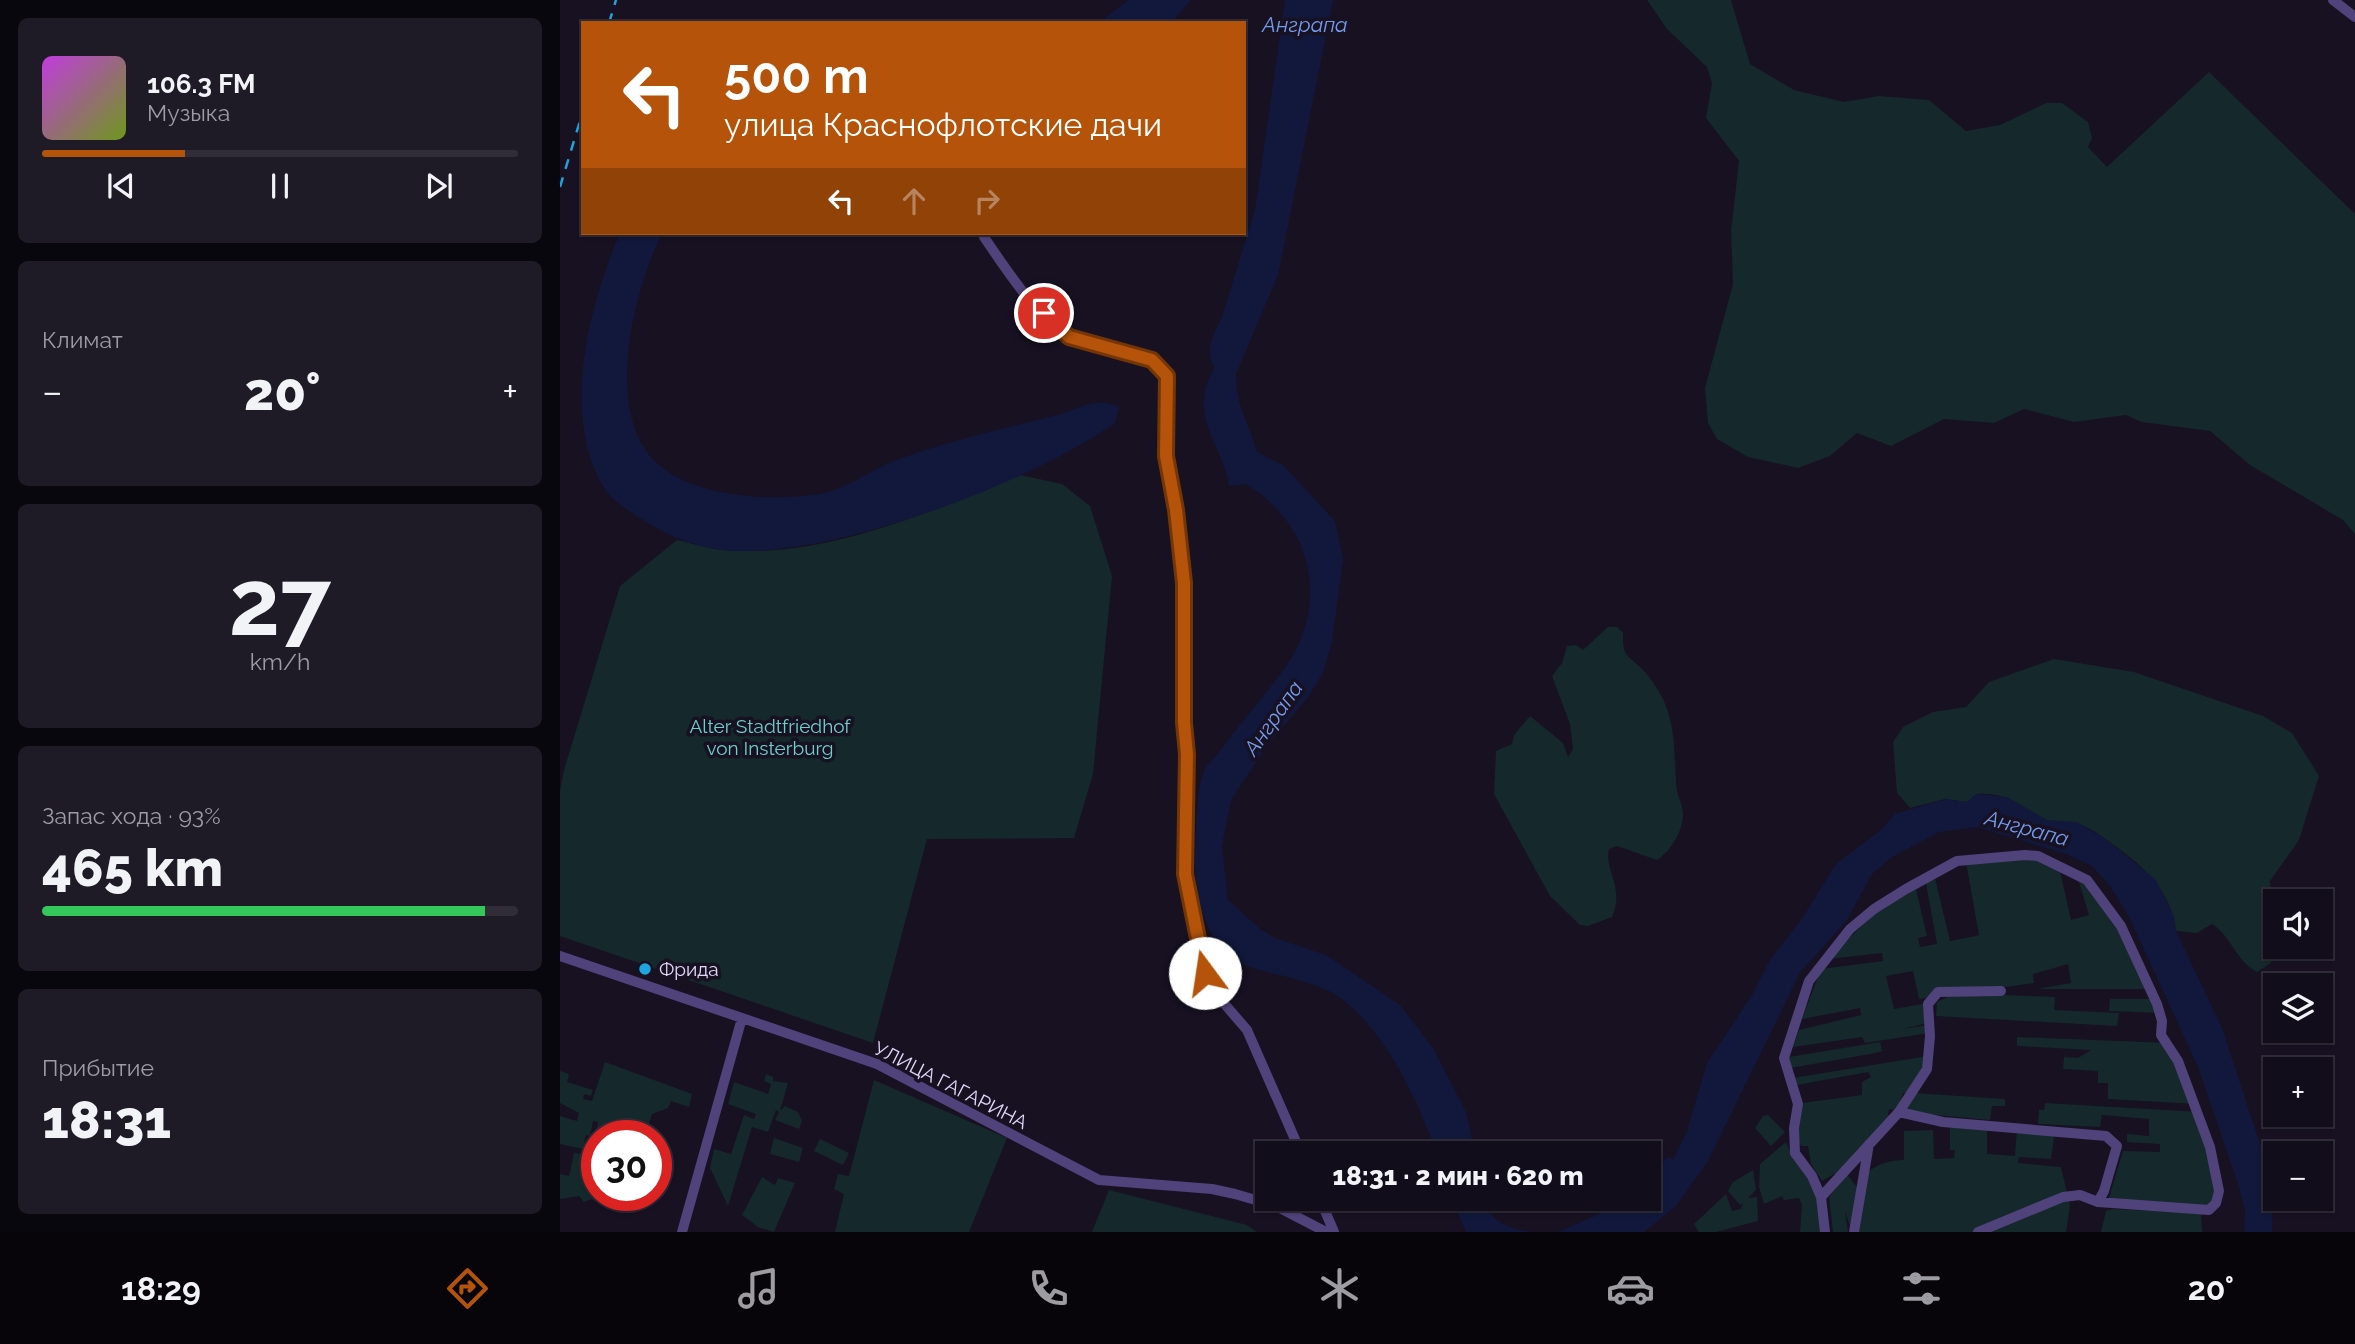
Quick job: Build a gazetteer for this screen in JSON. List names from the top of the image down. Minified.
{"streets":{"street":["УЛИЦА ГАГАРИНА"]},"water":["Анграпа"],"parks":["Alter Stadtfriedhof von Insterburg"],"places":["Фрида"],"page":{"turn":["500 m","улица Краснофлотские дачи"],"song":["106.3 FM","Музыка"],"tile":["Климат",["27","km/h"],["Запас хода · 93%","465 km"],["Прибытие","18:31"]],"heat":["−","20°","+"],"map_buttons":["+","−"],"limit":"30","trip":"18:31 · 2 мин · 620 m","tabs":["18:29","20°"]}}
